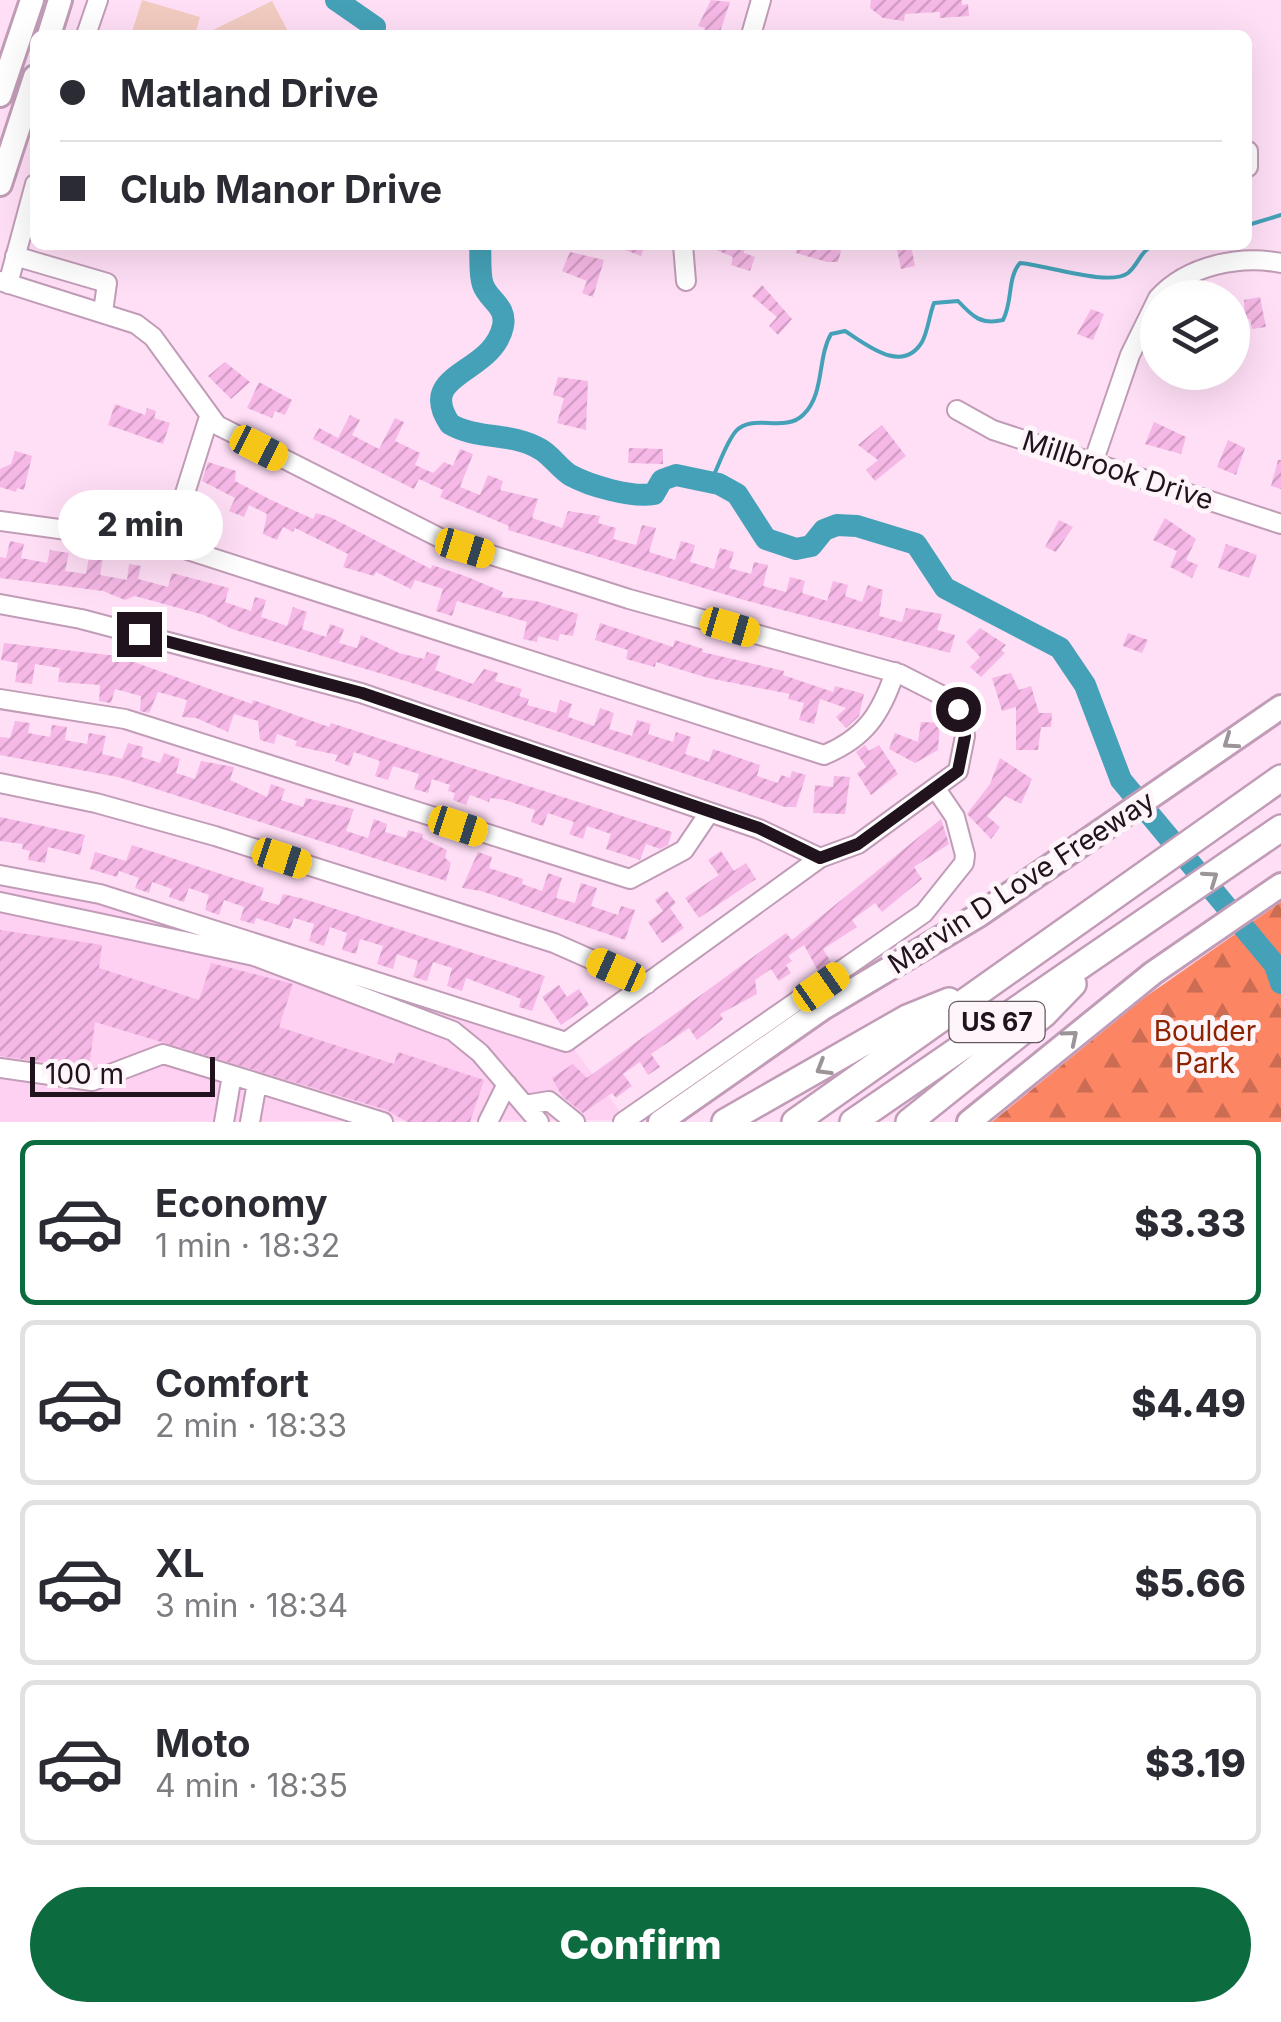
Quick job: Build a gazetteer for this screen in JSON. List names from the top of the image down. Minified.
{"streets":{"highway":["Marvin D Love Freeway","US 67"],"street":["Millbrook Drive"]},"parks":["Boulder Park"],"scale_bar":"100 m","page":{"banner":["Matland Drive","Club Manor Drive"],"bubble":"2 min","scale":"100 m","list":[{"name":"Economy","note":"1 min · 18:32","value":"$3.33"},{"name":"Comfort","note":"2 min · 18:33","value":"$4.49"},{"name":"XL","note":"3 min · 18:34","value":"$5.66"},{"name":"Moto","note":"4 min · 18:35","value":"$3.19"}],"buttons":"Confirm"}}
